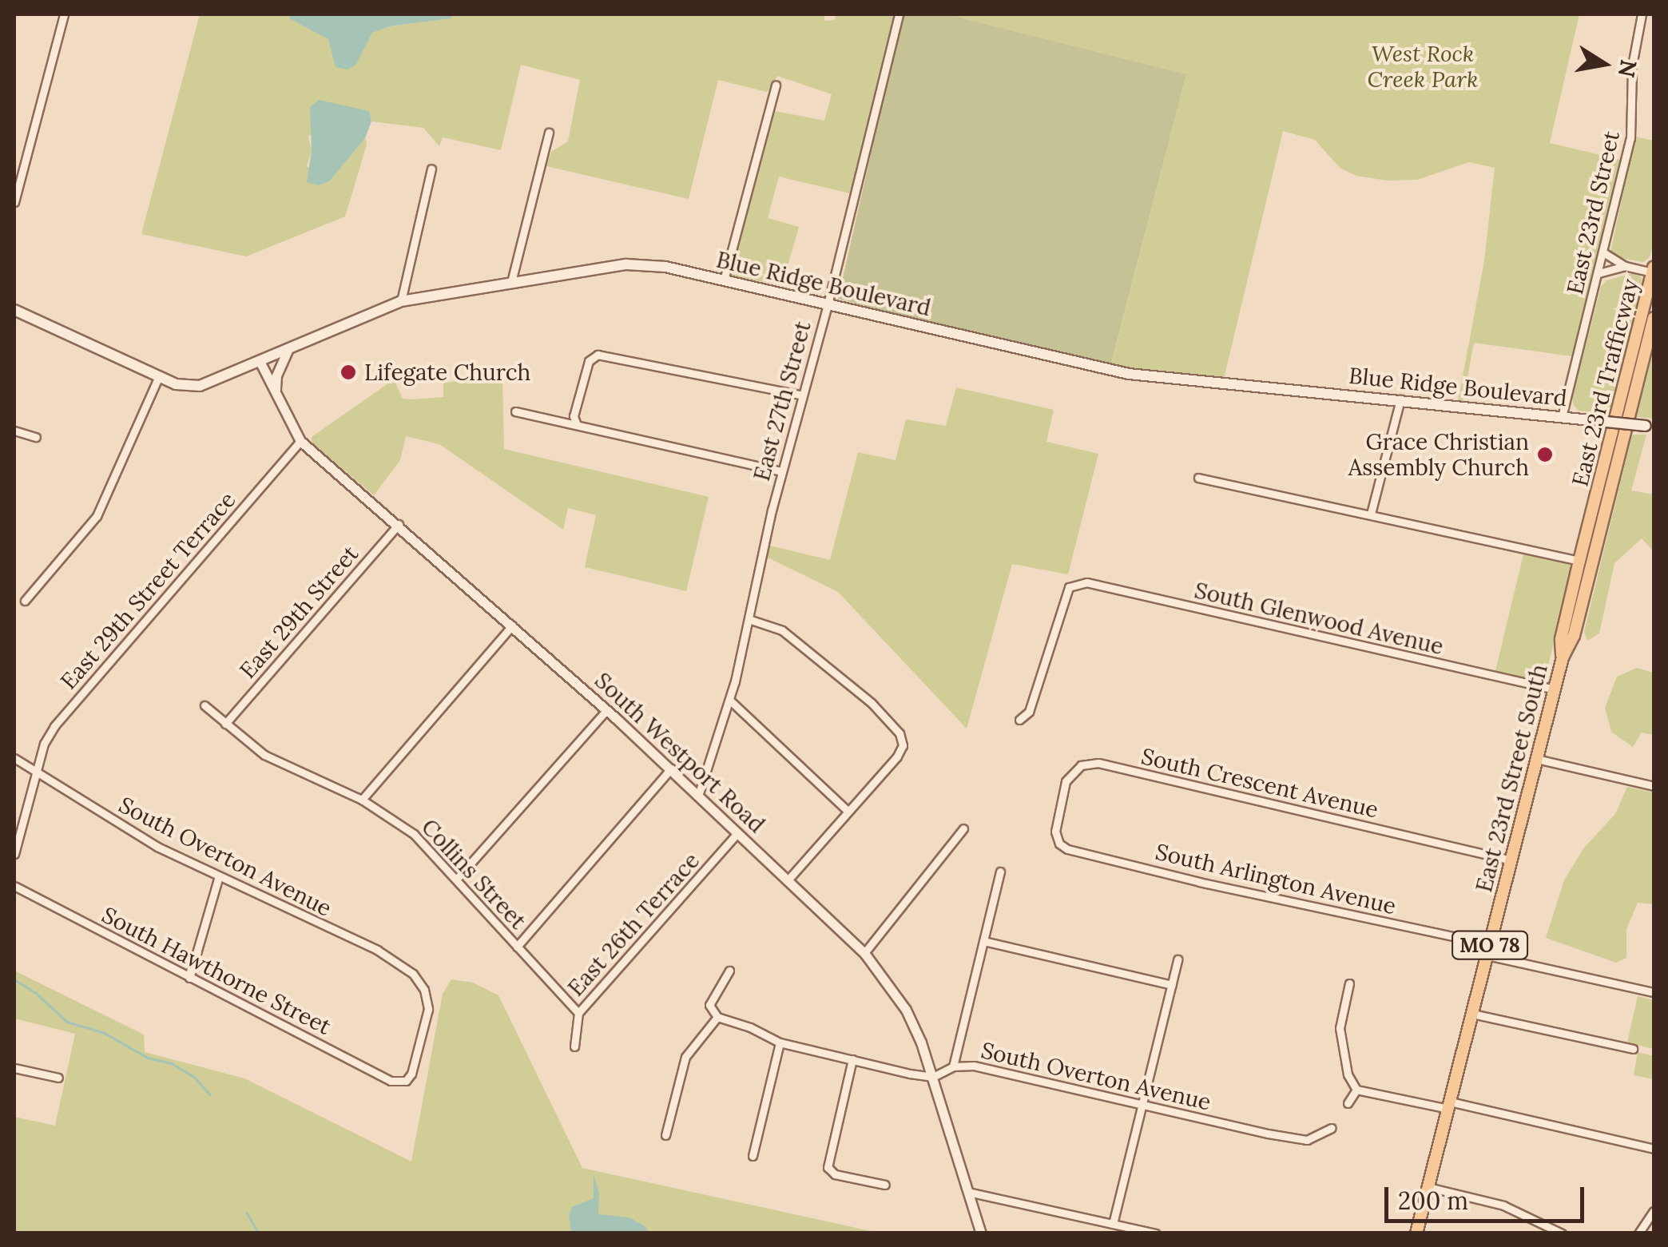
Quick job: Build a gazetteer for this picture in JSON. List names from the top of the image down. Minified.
{"streets":{"main road":["Blue Ridge Boulevard","East 23rd Trafficway","East 23rd Street South","MO 78"],"street":["East 23rd Street","East 27th Street","East 29th Street Terrace","East 29th Street","South Glenwood Avenue","South Westport Road","South Crescent Avenue","South Overton Avenue","Collins Street","South Arlington Avenue","East 26th Terrace","South Hawthorne Street"]},"crossings":[["East 23rd Street","Blue Ridge Boulevard"],["Blue Ridge Boulevard","East 27th Street"],["Blue Ridge Boulevard","South Westport Road"],["East 23rd Trafficway","East 23rd Street South"],["East 27th Street","South Westport Road"],["East 29th Street Terrace","South Westport Road"],["East 29th Street Terrace","South Overton Avenue"],["East 29th Street","South Westport Road"],["East 29th Street","Collins Street"],["South Glenwood Avenue","East 23rd Street South"],["South Westport Road","South Overton Avenue"],["South Westport Road","East 26th Terrace"],["East 23rd Street South","South Crescent Avenue"],["East 23rd Street South","South Arlington Avenue"],["South Crescent Avenue","South Arlington Avenue"],["South Overton Avenue","South Hawthorne Street"],["Collins Street","East 26th Terrace"]],"parks":["West Rock Creek Park"],"places":["Lifegate Church","Grace Christian Assembly Church"],"scale_bar":"200 m","north":"right"}
